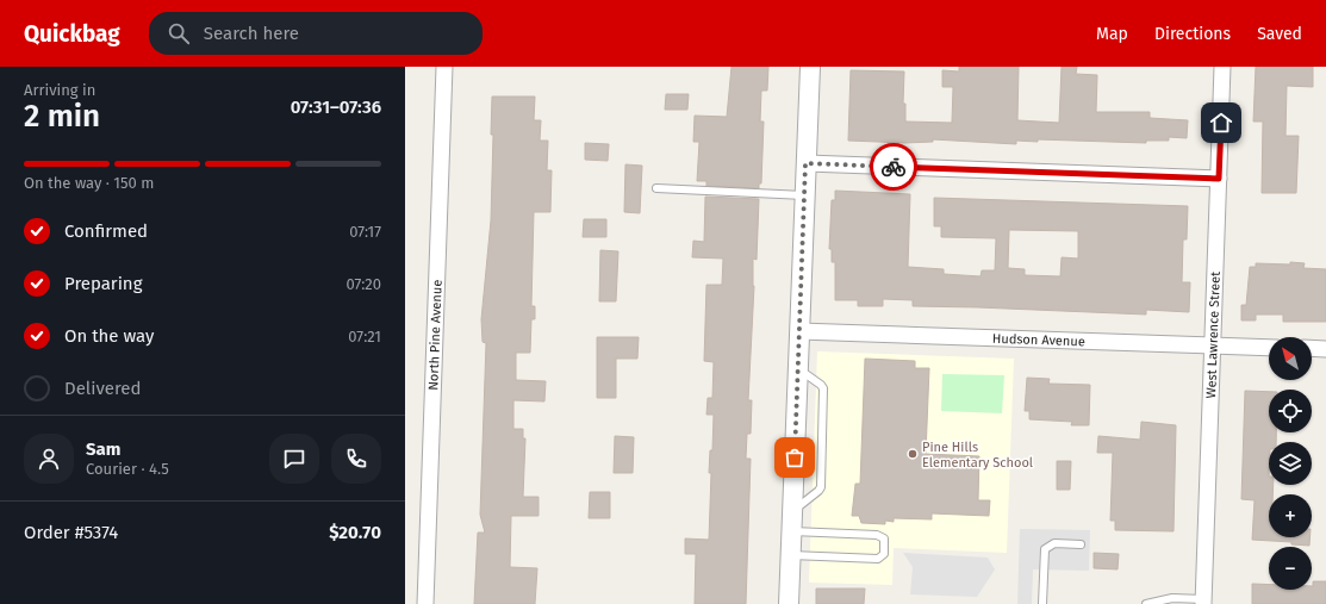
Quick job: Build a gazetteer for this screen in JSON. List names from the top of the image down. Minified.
{"streets":{"street":["North Pine Avenue","West Lawrence Street","Hudson Avenue"]},"crossings":[["West Lawrence Street","Hudson Avenue"]],"places":["Pine Hills Elementary School"],"north":"top left","page":{"header":"Quickbag","search":"Search here","nav":["Map","Directions","Saved"],"heading":["2 min","Arriving in","07:31–07:36"],"panel":["Sam","Courier · 4.5","Order #5374","$20.70"],"bar":"On the way · 150 m","list":[["Confirmed","07:17"],["Preparing","07:20"],["On the way","07:21"],"Delivered"],"map_buttons":["+","−"]}}
